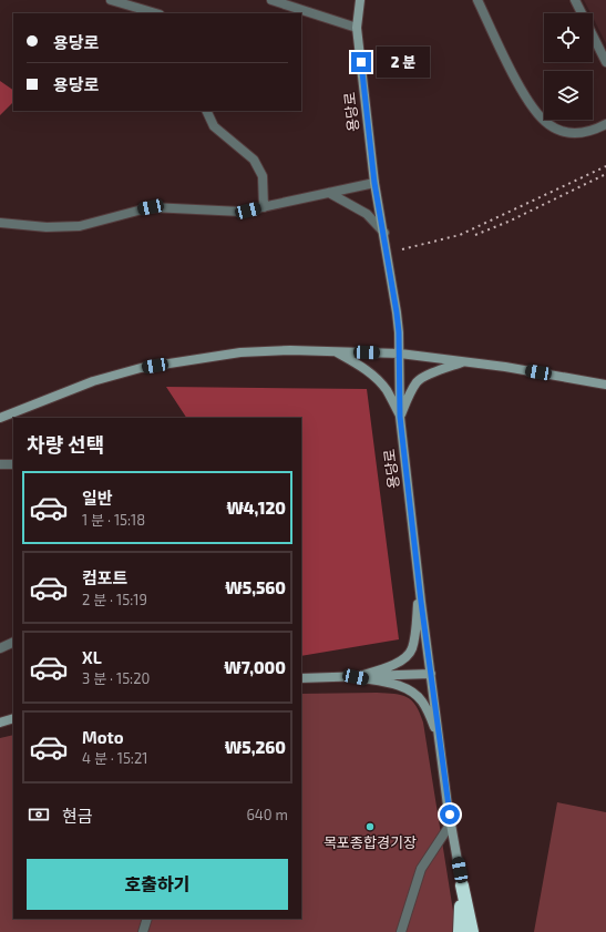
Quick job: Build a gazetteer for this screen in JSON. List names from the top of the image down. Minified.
{"streets":{"highway":["용당로"]},"places":["목포종합경기장"],"page":{"banner":["용당로","용당로"],"bubble":"2 분","heading":"차량 선택","list":[{"name":"일반","note":"1 분 · 15:18","value":"₩4,120"},{"name":"컴포트","note":"2 분 · 15:19","value":"₩5,560"},{"name":"XL","note":"3 분 · 15:20","value":"₩7,000"},{"name":"Moto","note":"4 분 · 15:21","value":"₩5,260"}],"pay":["현금","640 m"],"buttons":"호출하기"}}
